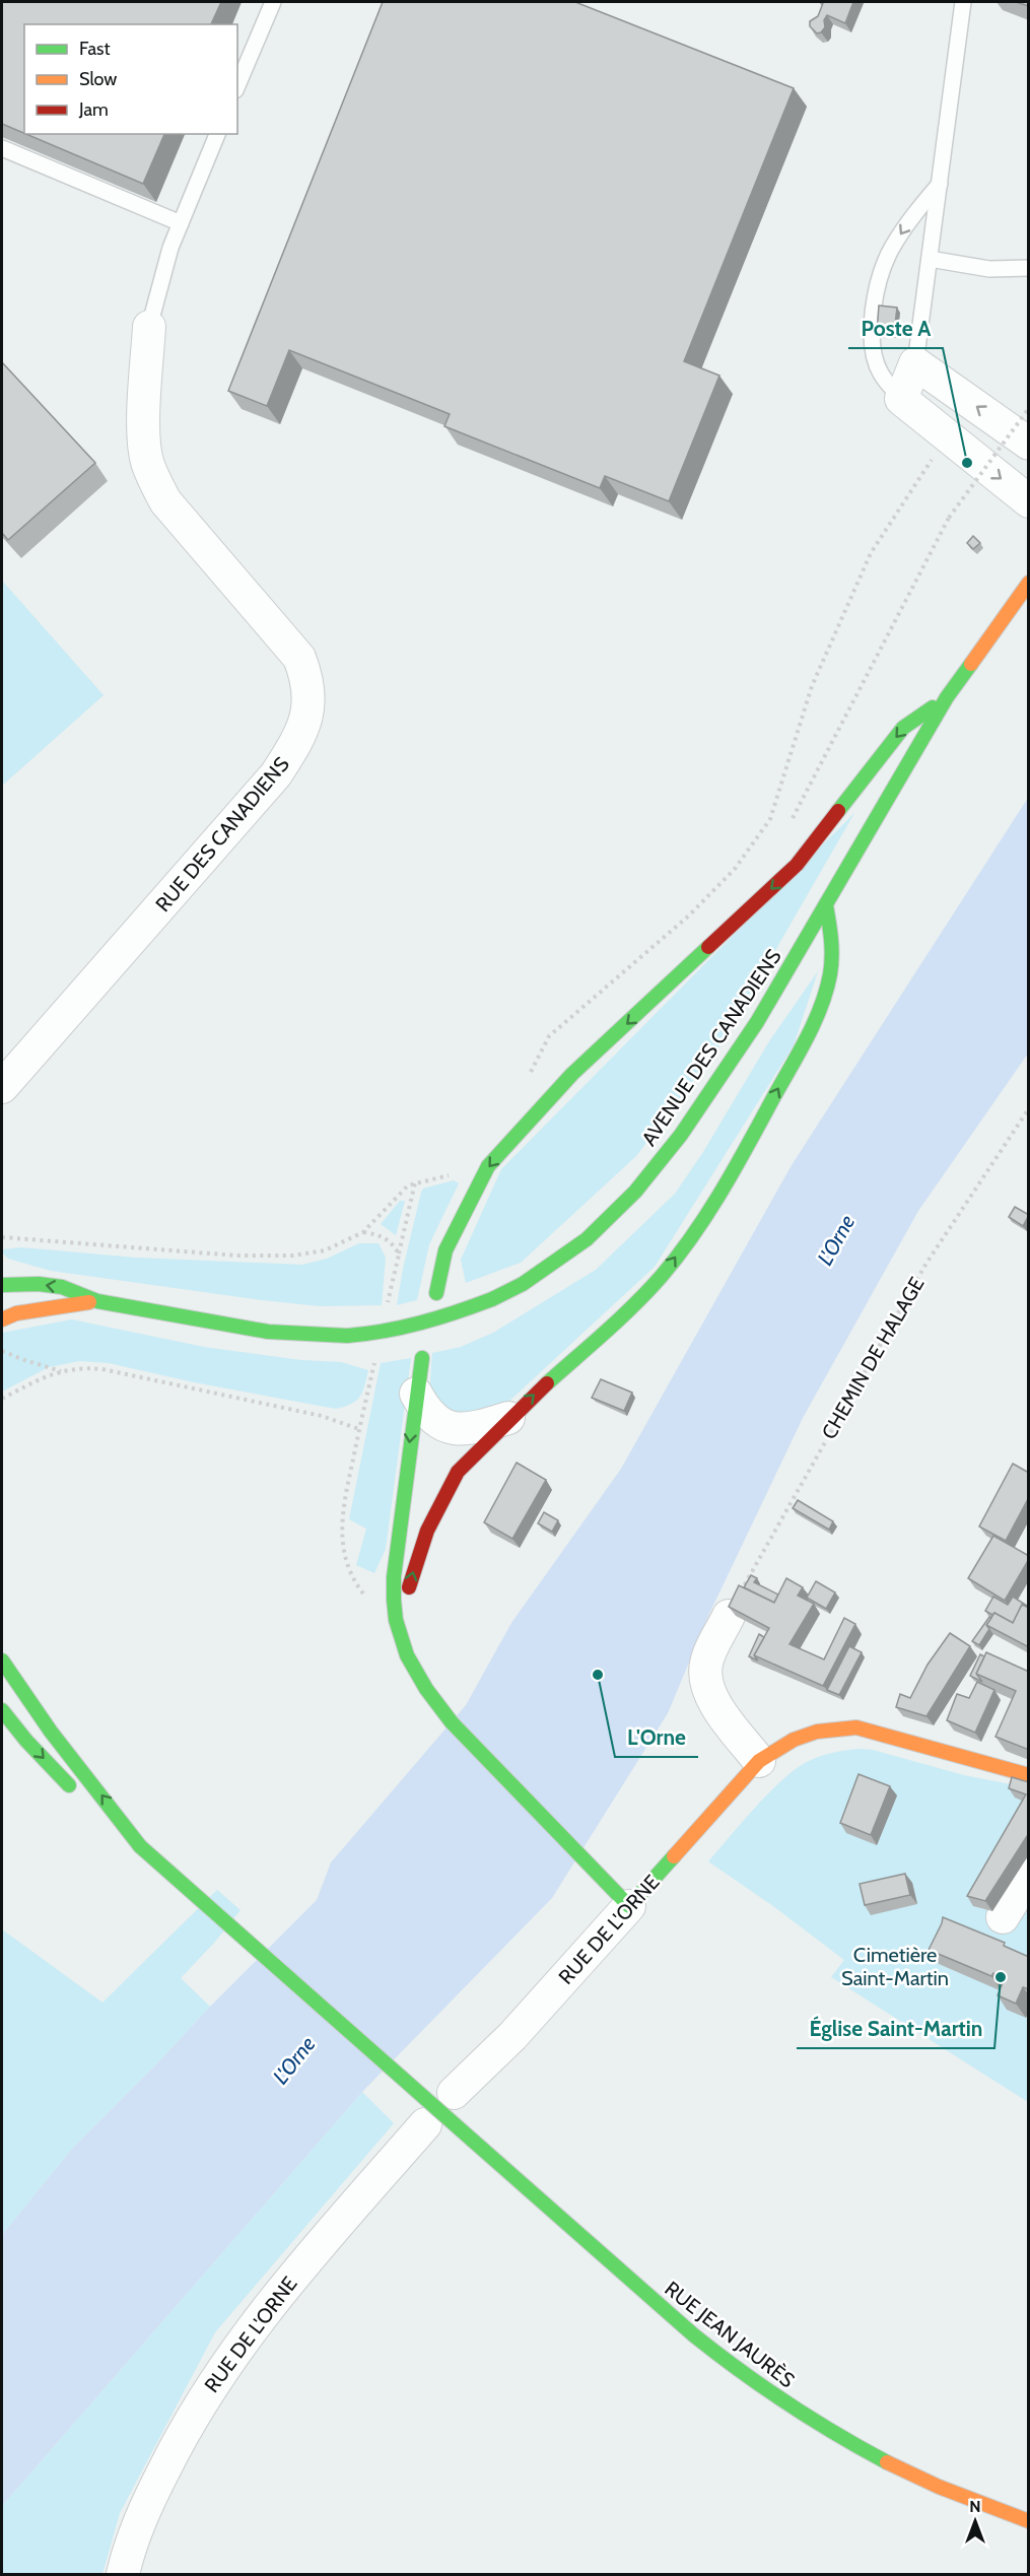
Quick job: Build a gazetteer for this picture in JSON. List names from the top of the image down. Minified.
{"streets":{"street":["RUE DES CANADIENS","AVENUE DES CANADIENS","RUE DE L'ORNE","RUE JEAN JAURÈS"],"path":["CHEMIN DE HALAGE"]},"water":["L'Orne"],"parks":["Cimetière Saint-Martin"],"places":["Poste A","L'Orne","Église Saint-Martin"],"legend":["Fast","Slow","Jam"],"north":"top"}
